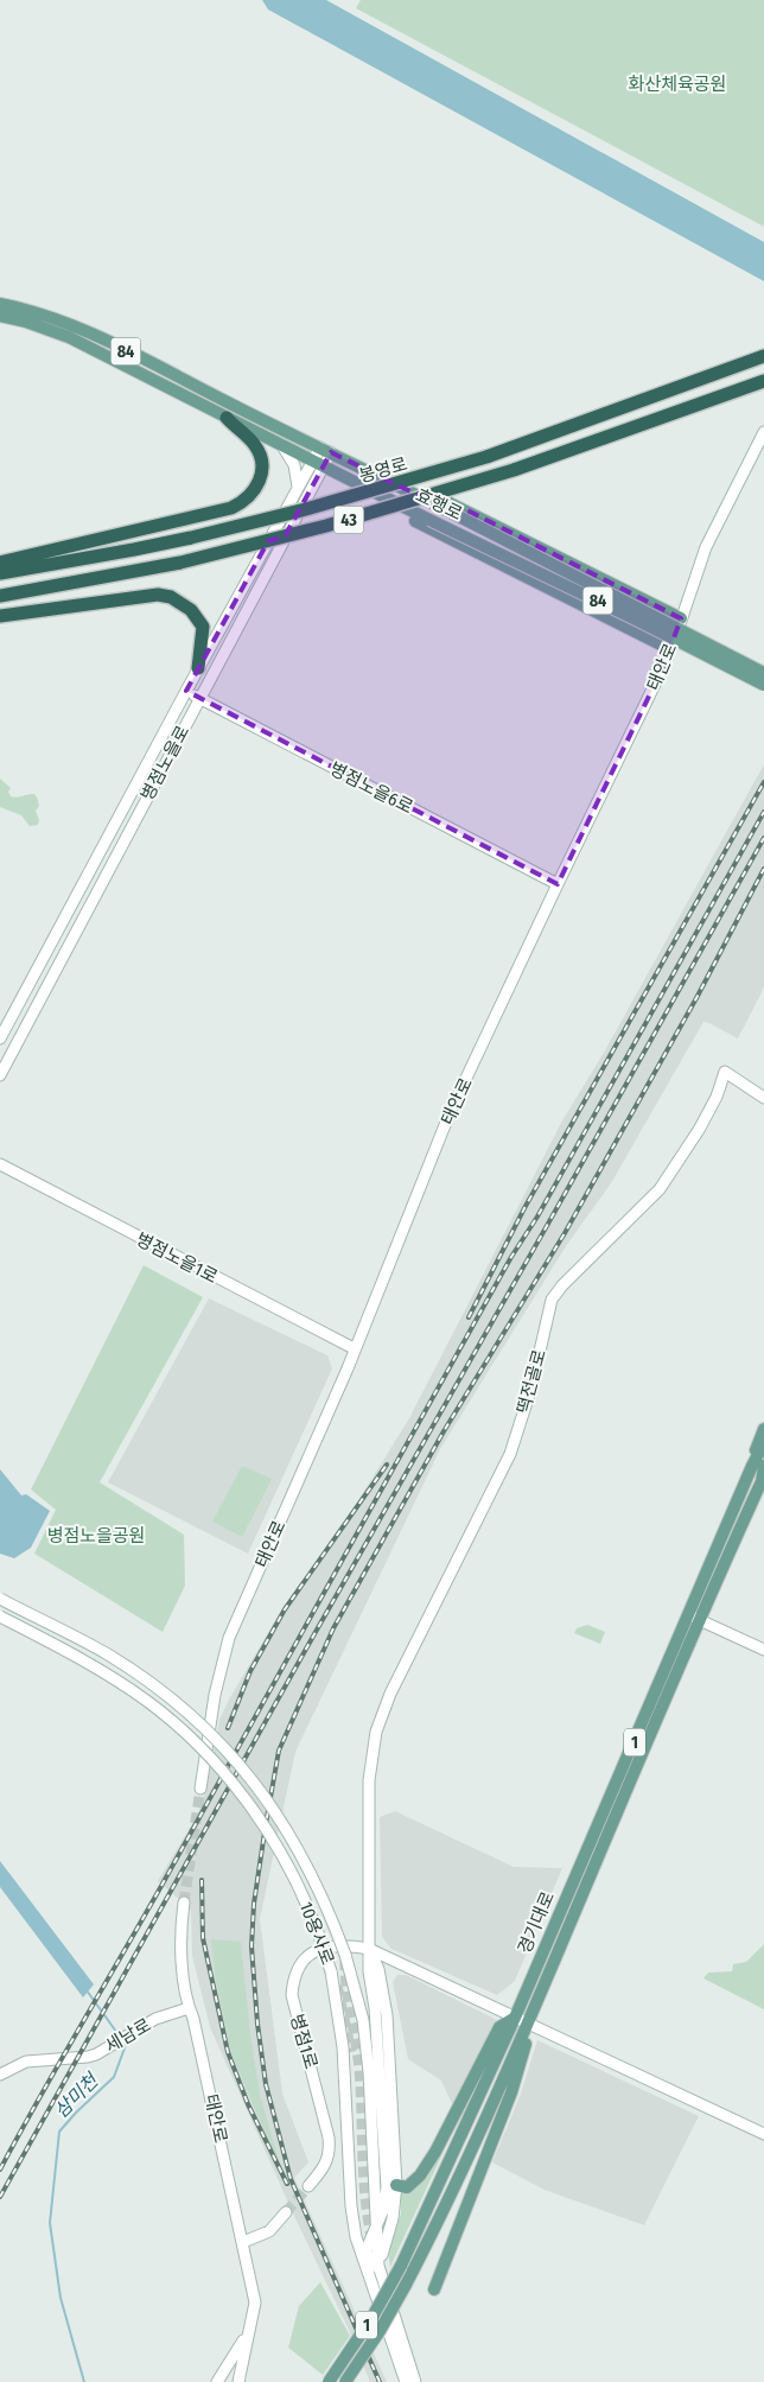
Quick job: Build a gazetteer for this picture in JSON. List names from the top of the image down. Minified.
{"streets":{"highway":["봉영로","43"],"main road":["84","효행로","1","경기대로"],"street":["태안로","병점노을로","병점노을6로","병점노을1로","떡전골로","10용사로","세남로","병점1로"]},"crossings":[["효행로","병점노을로"],["태안로","병점노을6로"],["태안로","병점노을1로"],["태안로","세남로"],["병점노을로","병점노을6로"],["떡전골로","10용사로"],["떡전골로","병점1로"],["경기대로","병점1로"]],"water":["삼미천"],"parks":["화산체육공원","병점노을공원"]}
